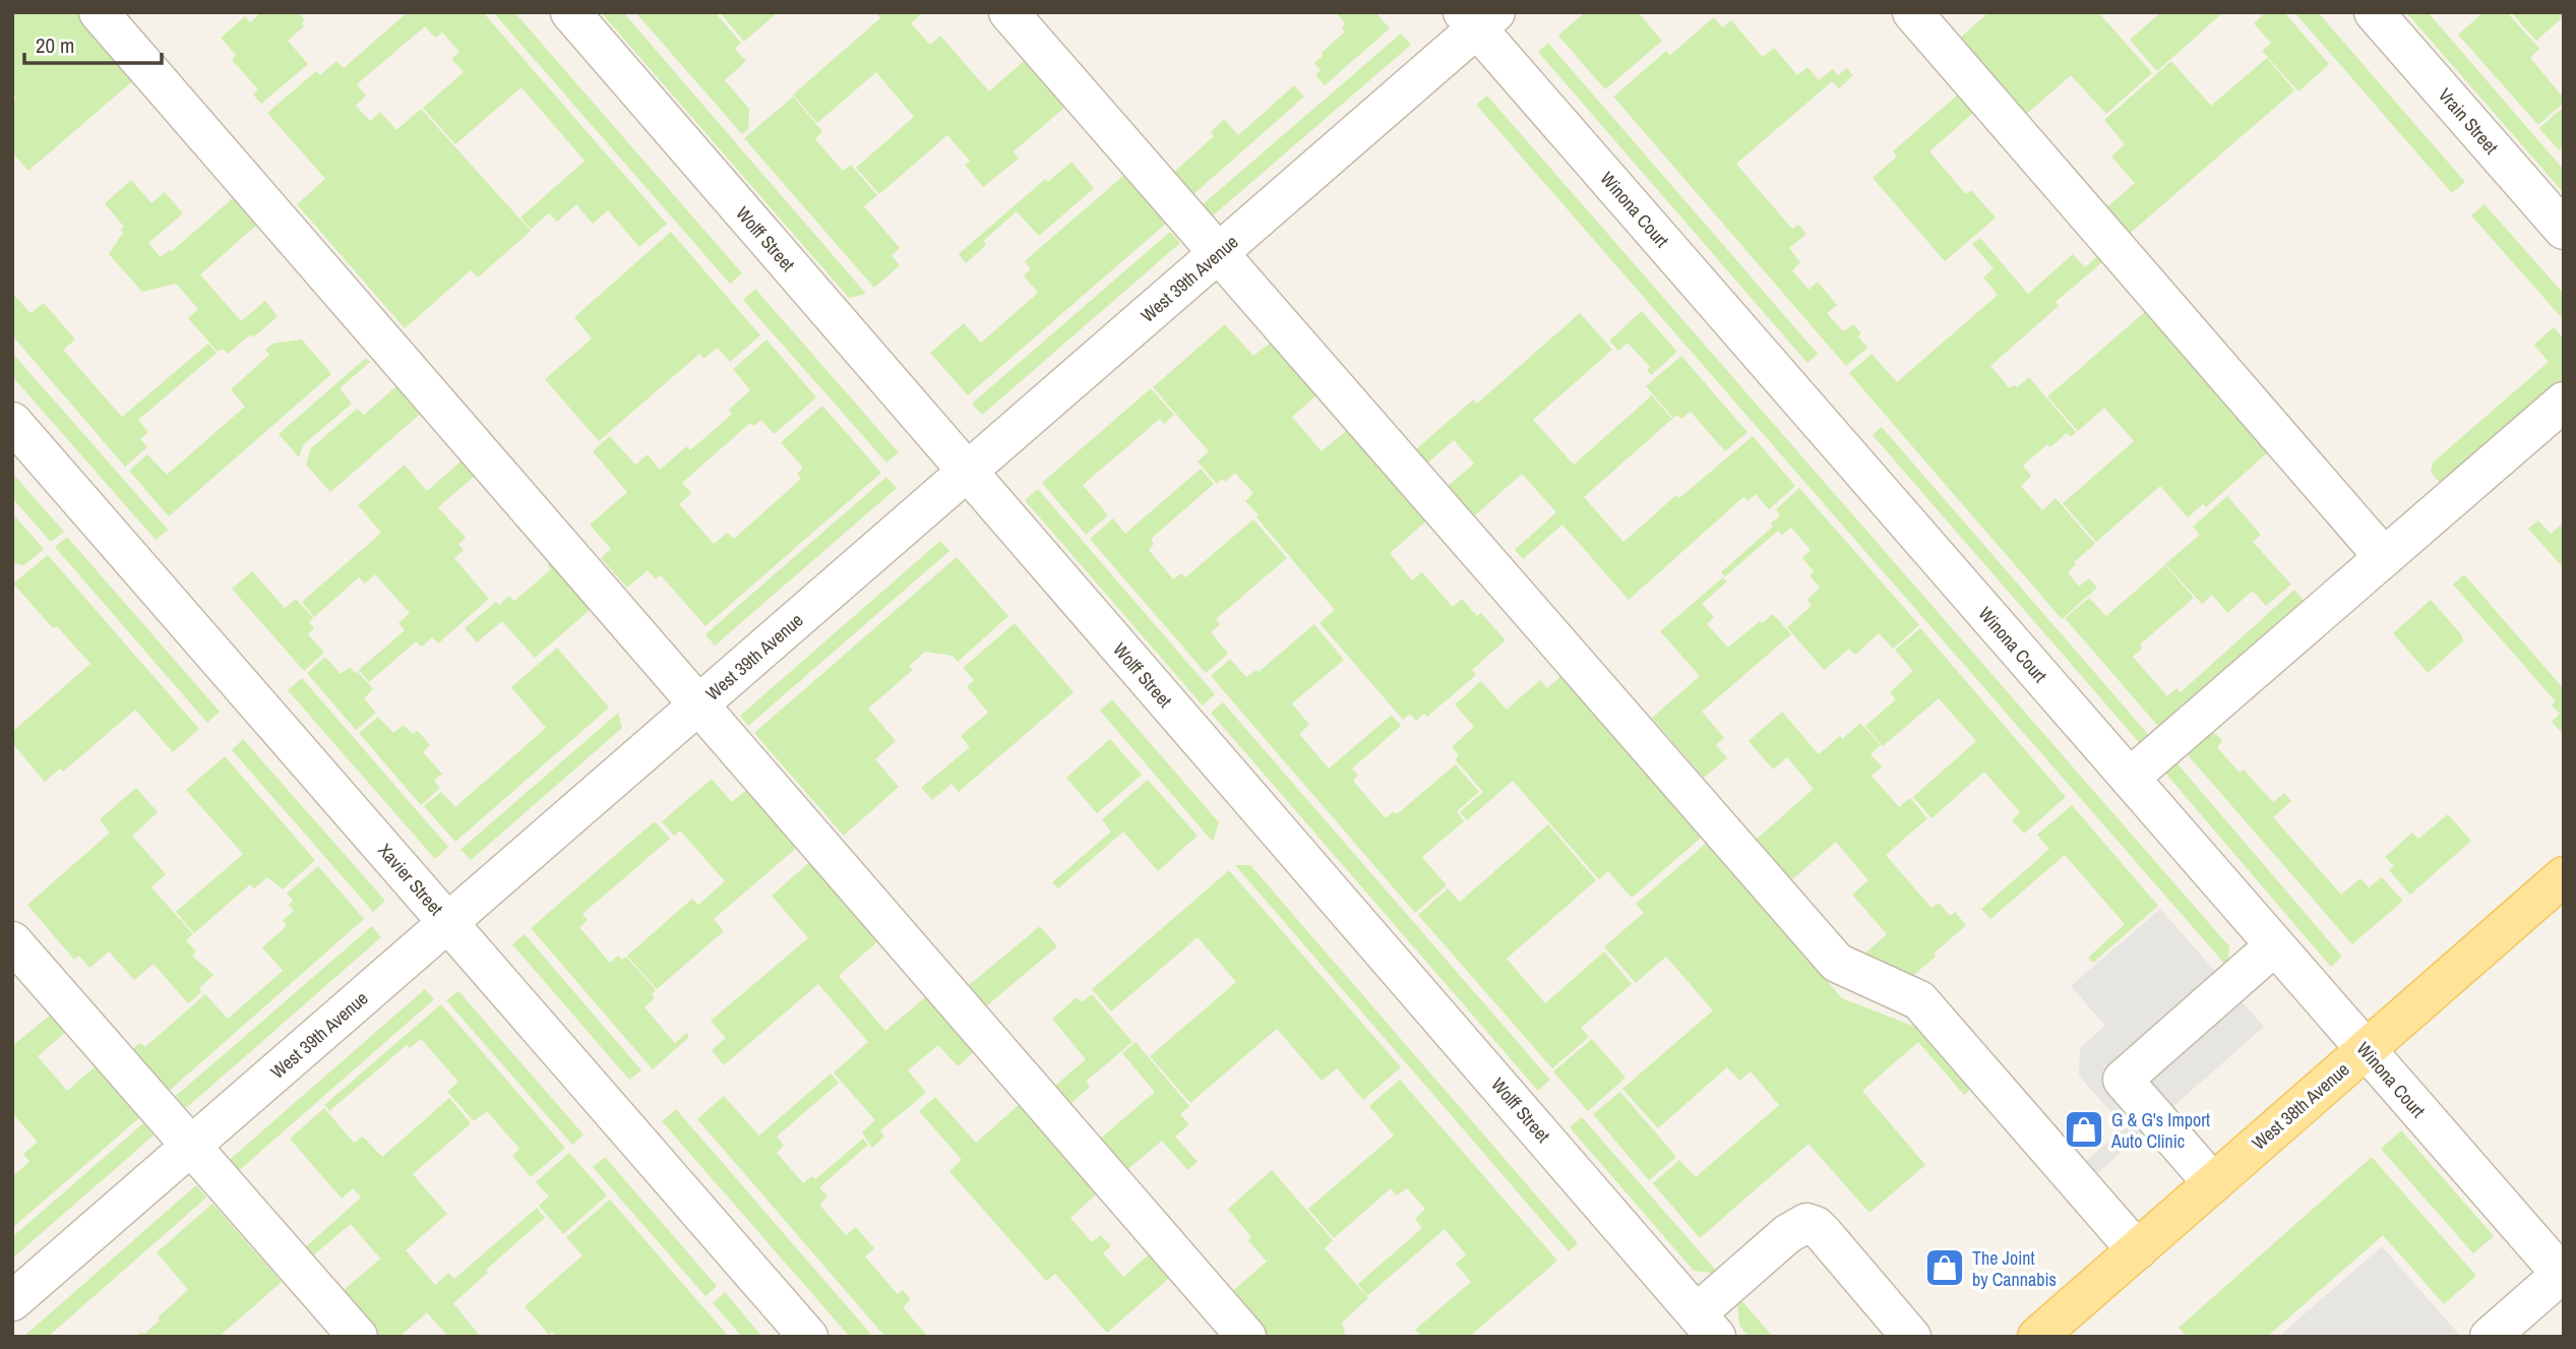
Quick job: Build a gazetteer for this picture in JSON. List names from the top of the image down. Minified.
{"streets":{"main road":["West 38th Avenue"],"street":["Vrain Street","Winona Court","Wolff Street","West 39th Avenue","Xavier Street"]},"crossings":[["Winona Court","West 39th Avenue"],["Winona Court","West 38th Avenue"],["Wolff Street","West 39th Avenue"],["West 39th Avenue","Xavier Street"]],"places":{"shop":["G & G's Import Auto Clinic","The Joint by Cannabis"]},"scale_bar":"20 m"}
